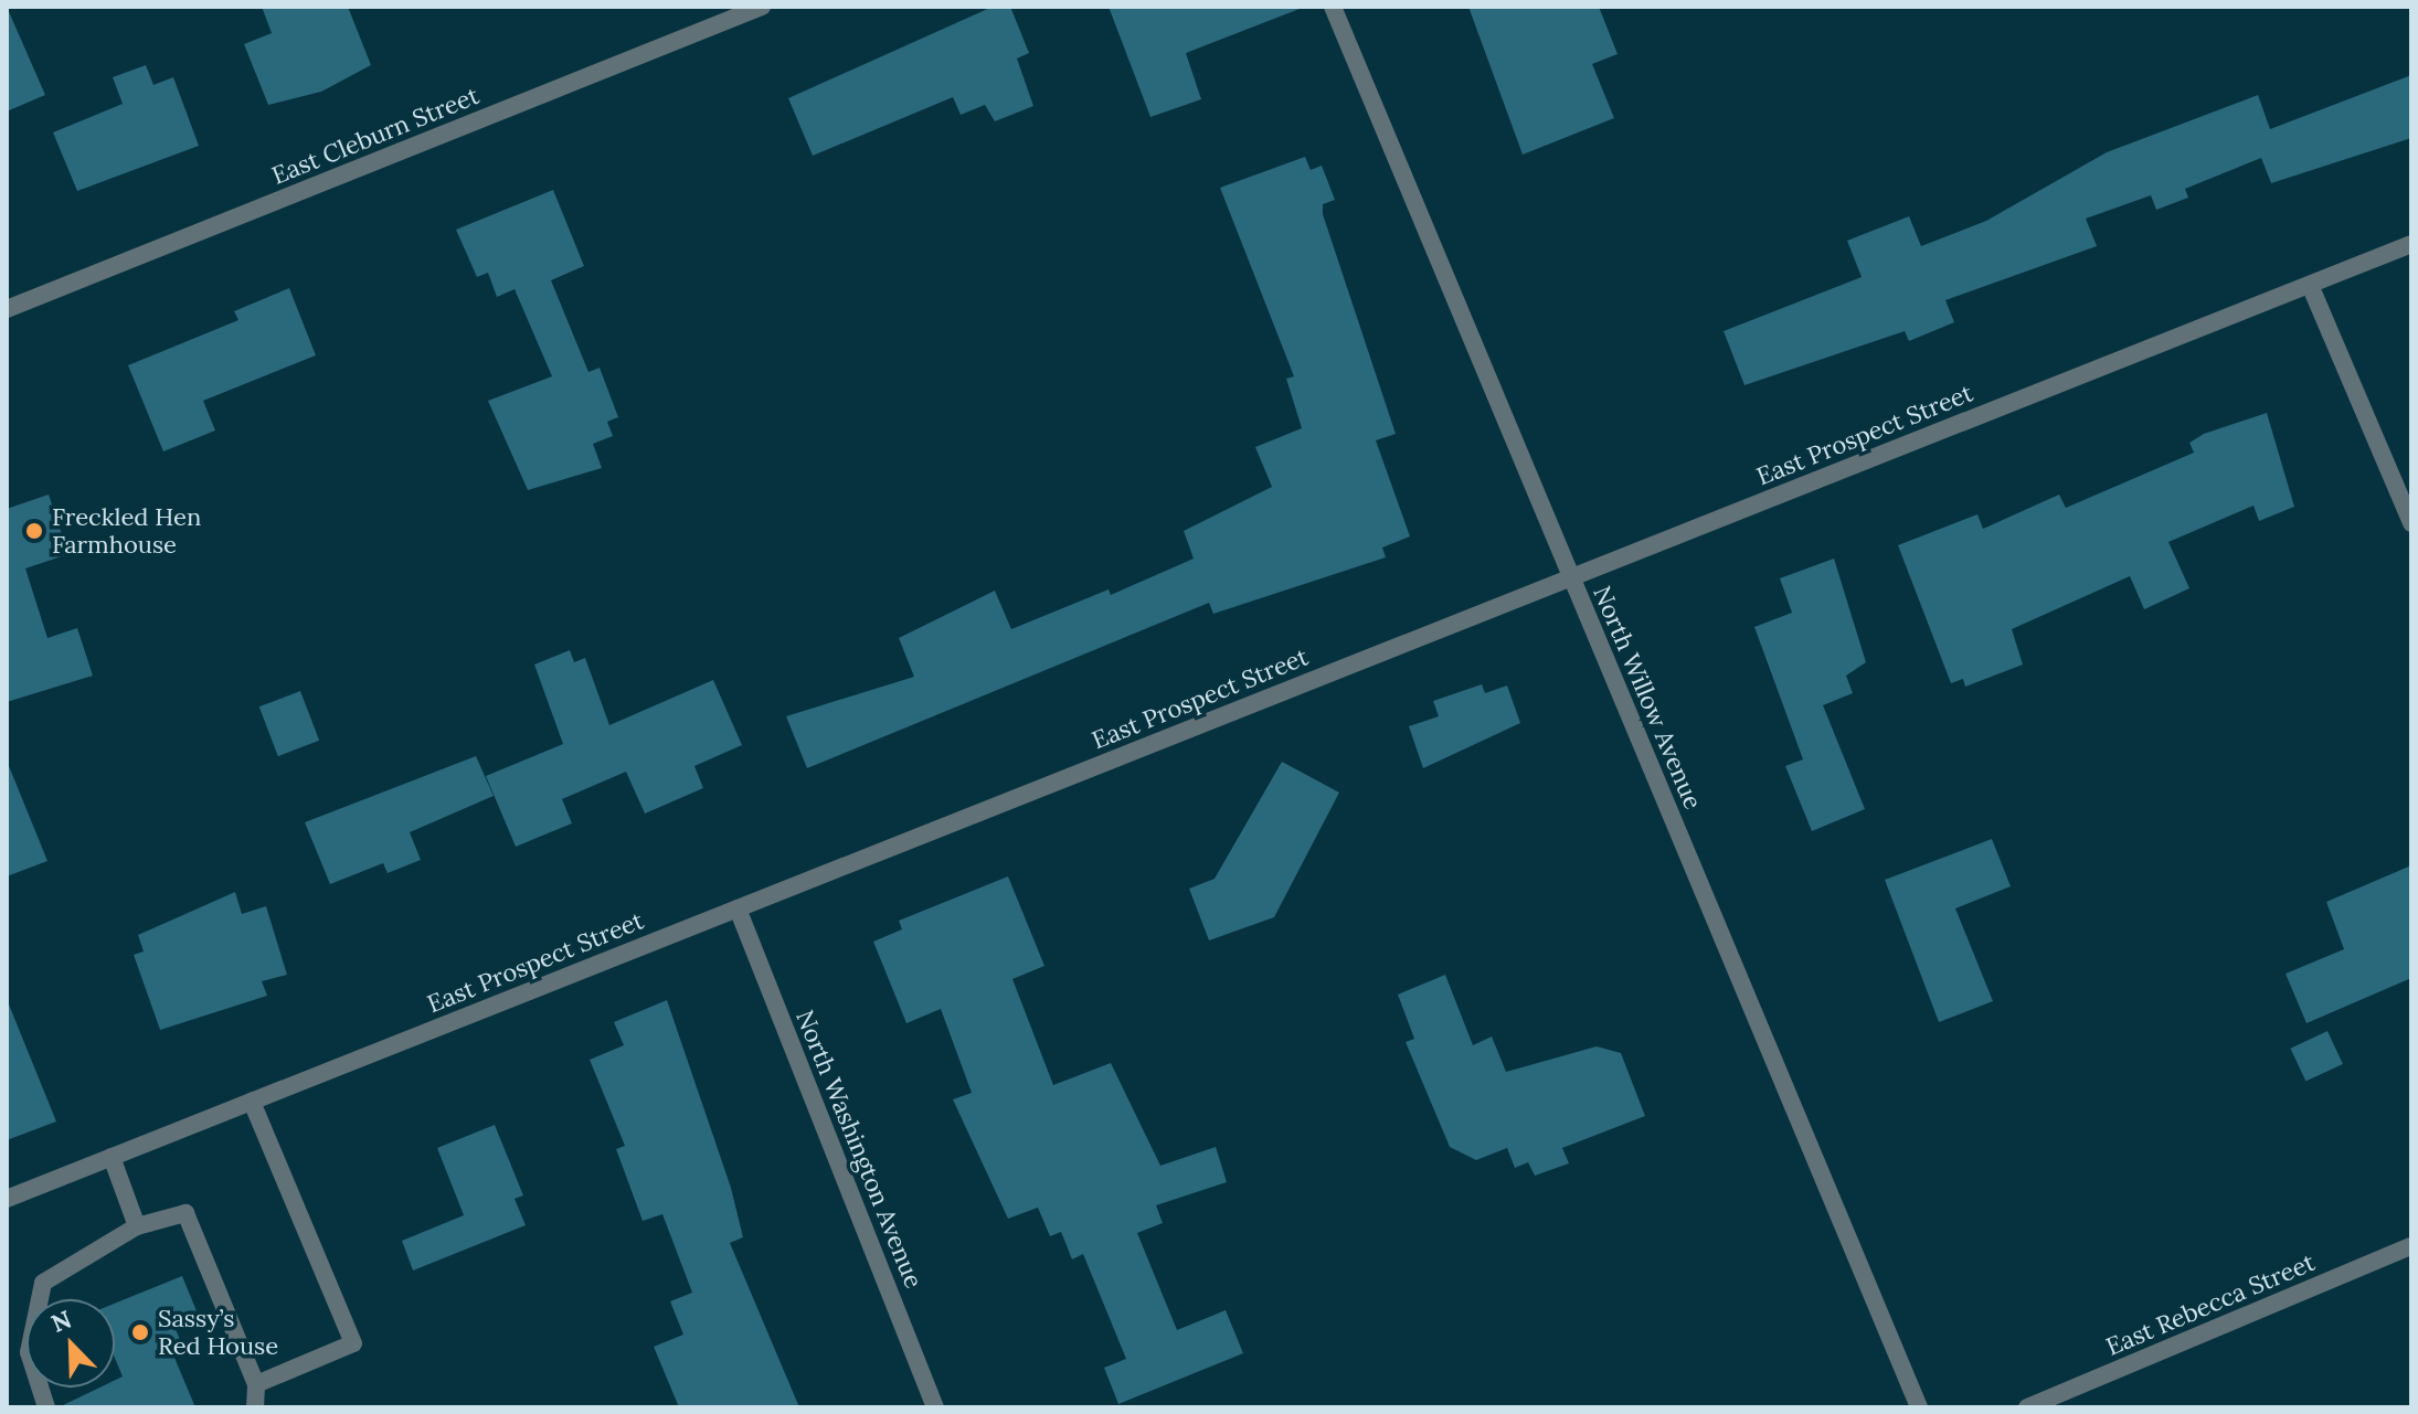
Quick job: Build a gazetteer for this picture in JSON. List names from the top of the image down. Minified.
{"streets":{"street":["East Cleburn Street","East Prospect Street","North Willow Avenue","North Washington Avenue","East Rebecca Street"]},"crossings":[["East Prospect Street","North Willow Avenue"],["East Prospect Street","North Washington Avenue"]],"places":["Freckled Hen Farmhouse","Sassy’s Red House"],"north":"top left"}
